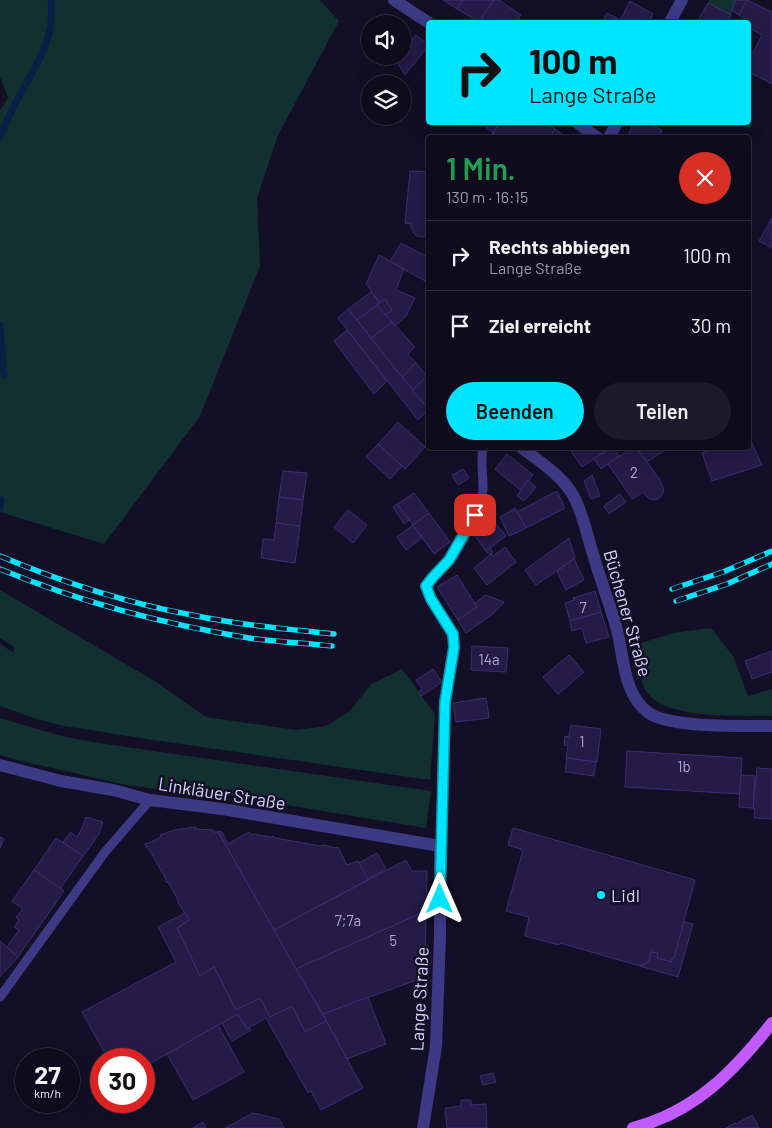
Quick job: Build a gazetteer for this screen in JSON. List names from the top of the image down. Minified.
{"streets":{"street":["Büchener Straße","Linkläuer Straße","Lange Straße"]},"crossings":[["Linkläuer Straße","Lange Straße"]],"places":["Lidl"],"house_numbers":["2","7","14a","1","1b","7;7a","5"],"page":{"turn":["100 m","Lange Straße"],"heading":["1 Min.","130 m · 16:15"],"list":[{"name":"Rechts abbiegen","note":"Lange Straße","value":"100 m"},{"name":"Ziel erreicht","value":"30 m"}],"buttons":["Beenden","Teilen"],"speed":"27 km/h","limit":"30"}}
